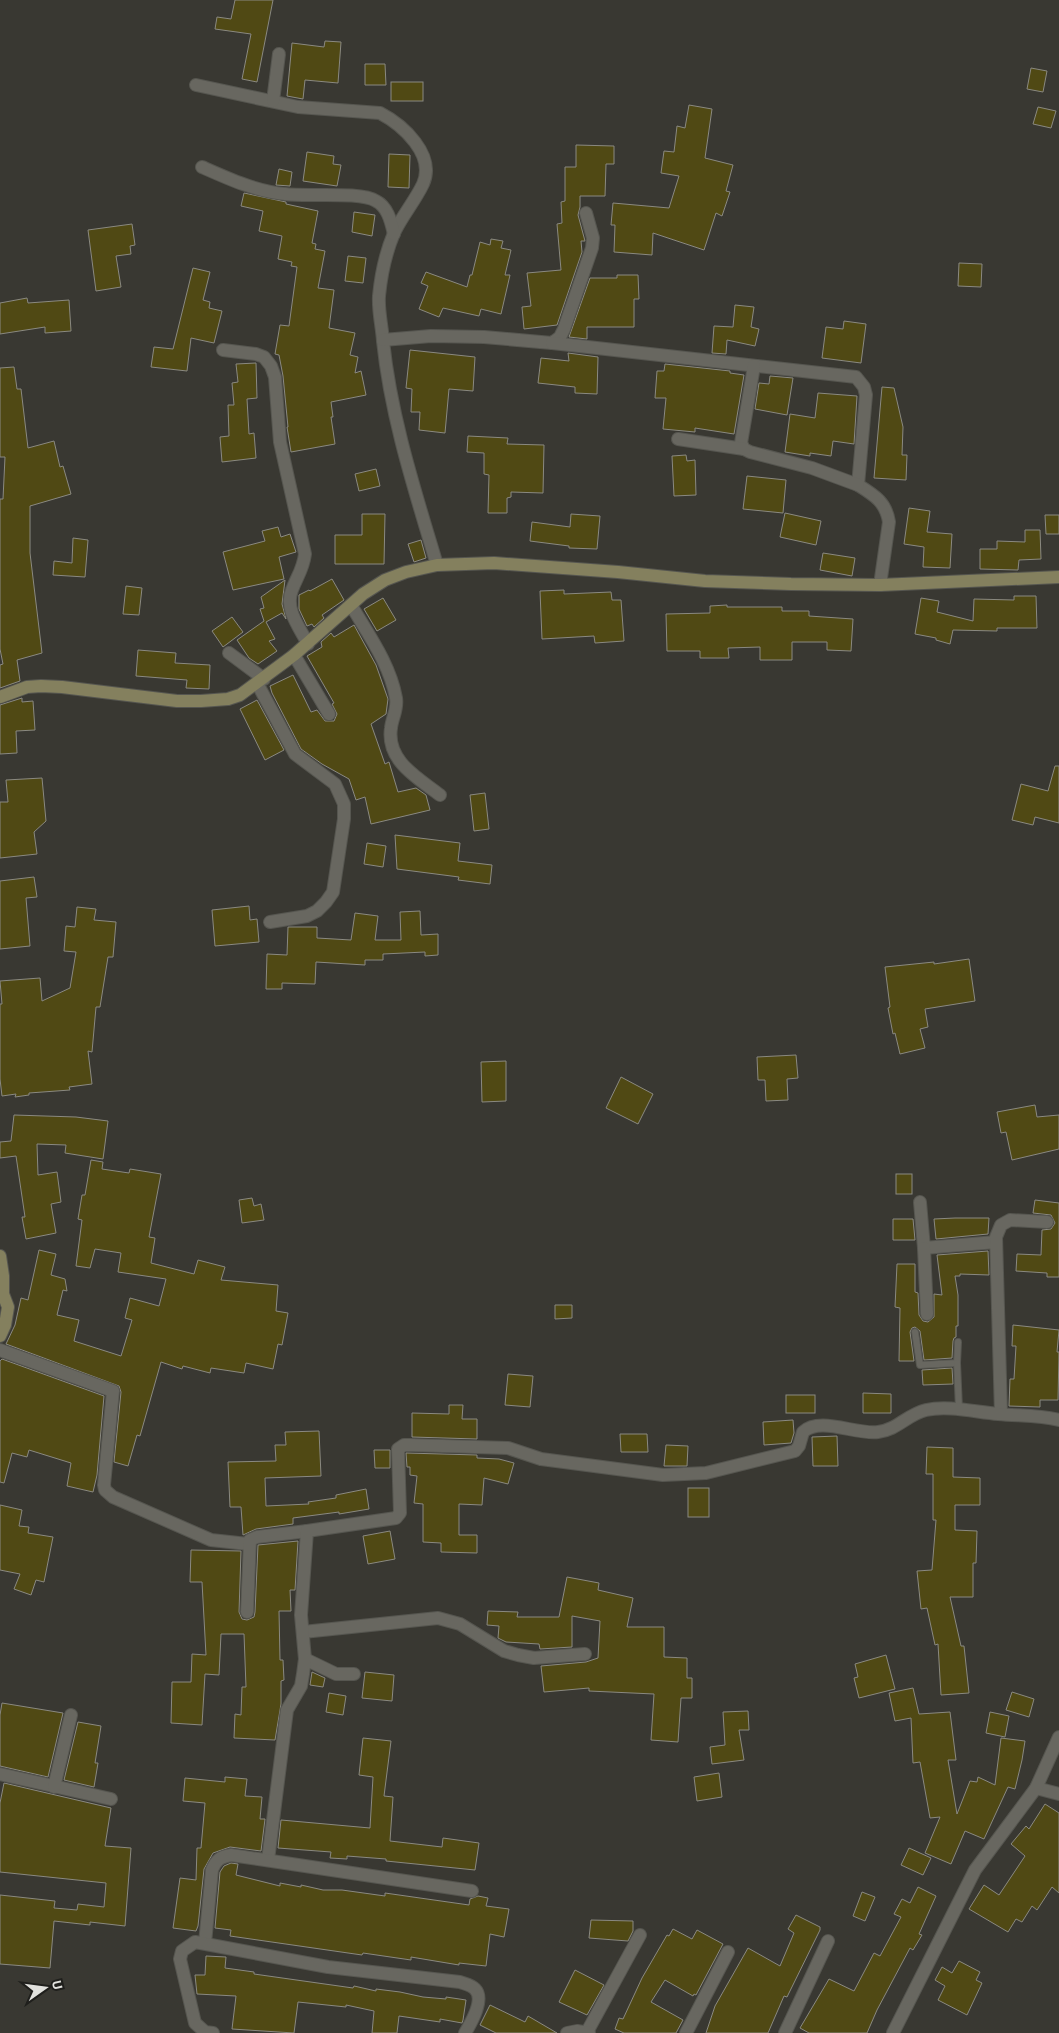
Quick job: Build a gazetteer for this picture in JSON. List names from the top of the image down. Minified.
{"north":"right"}
